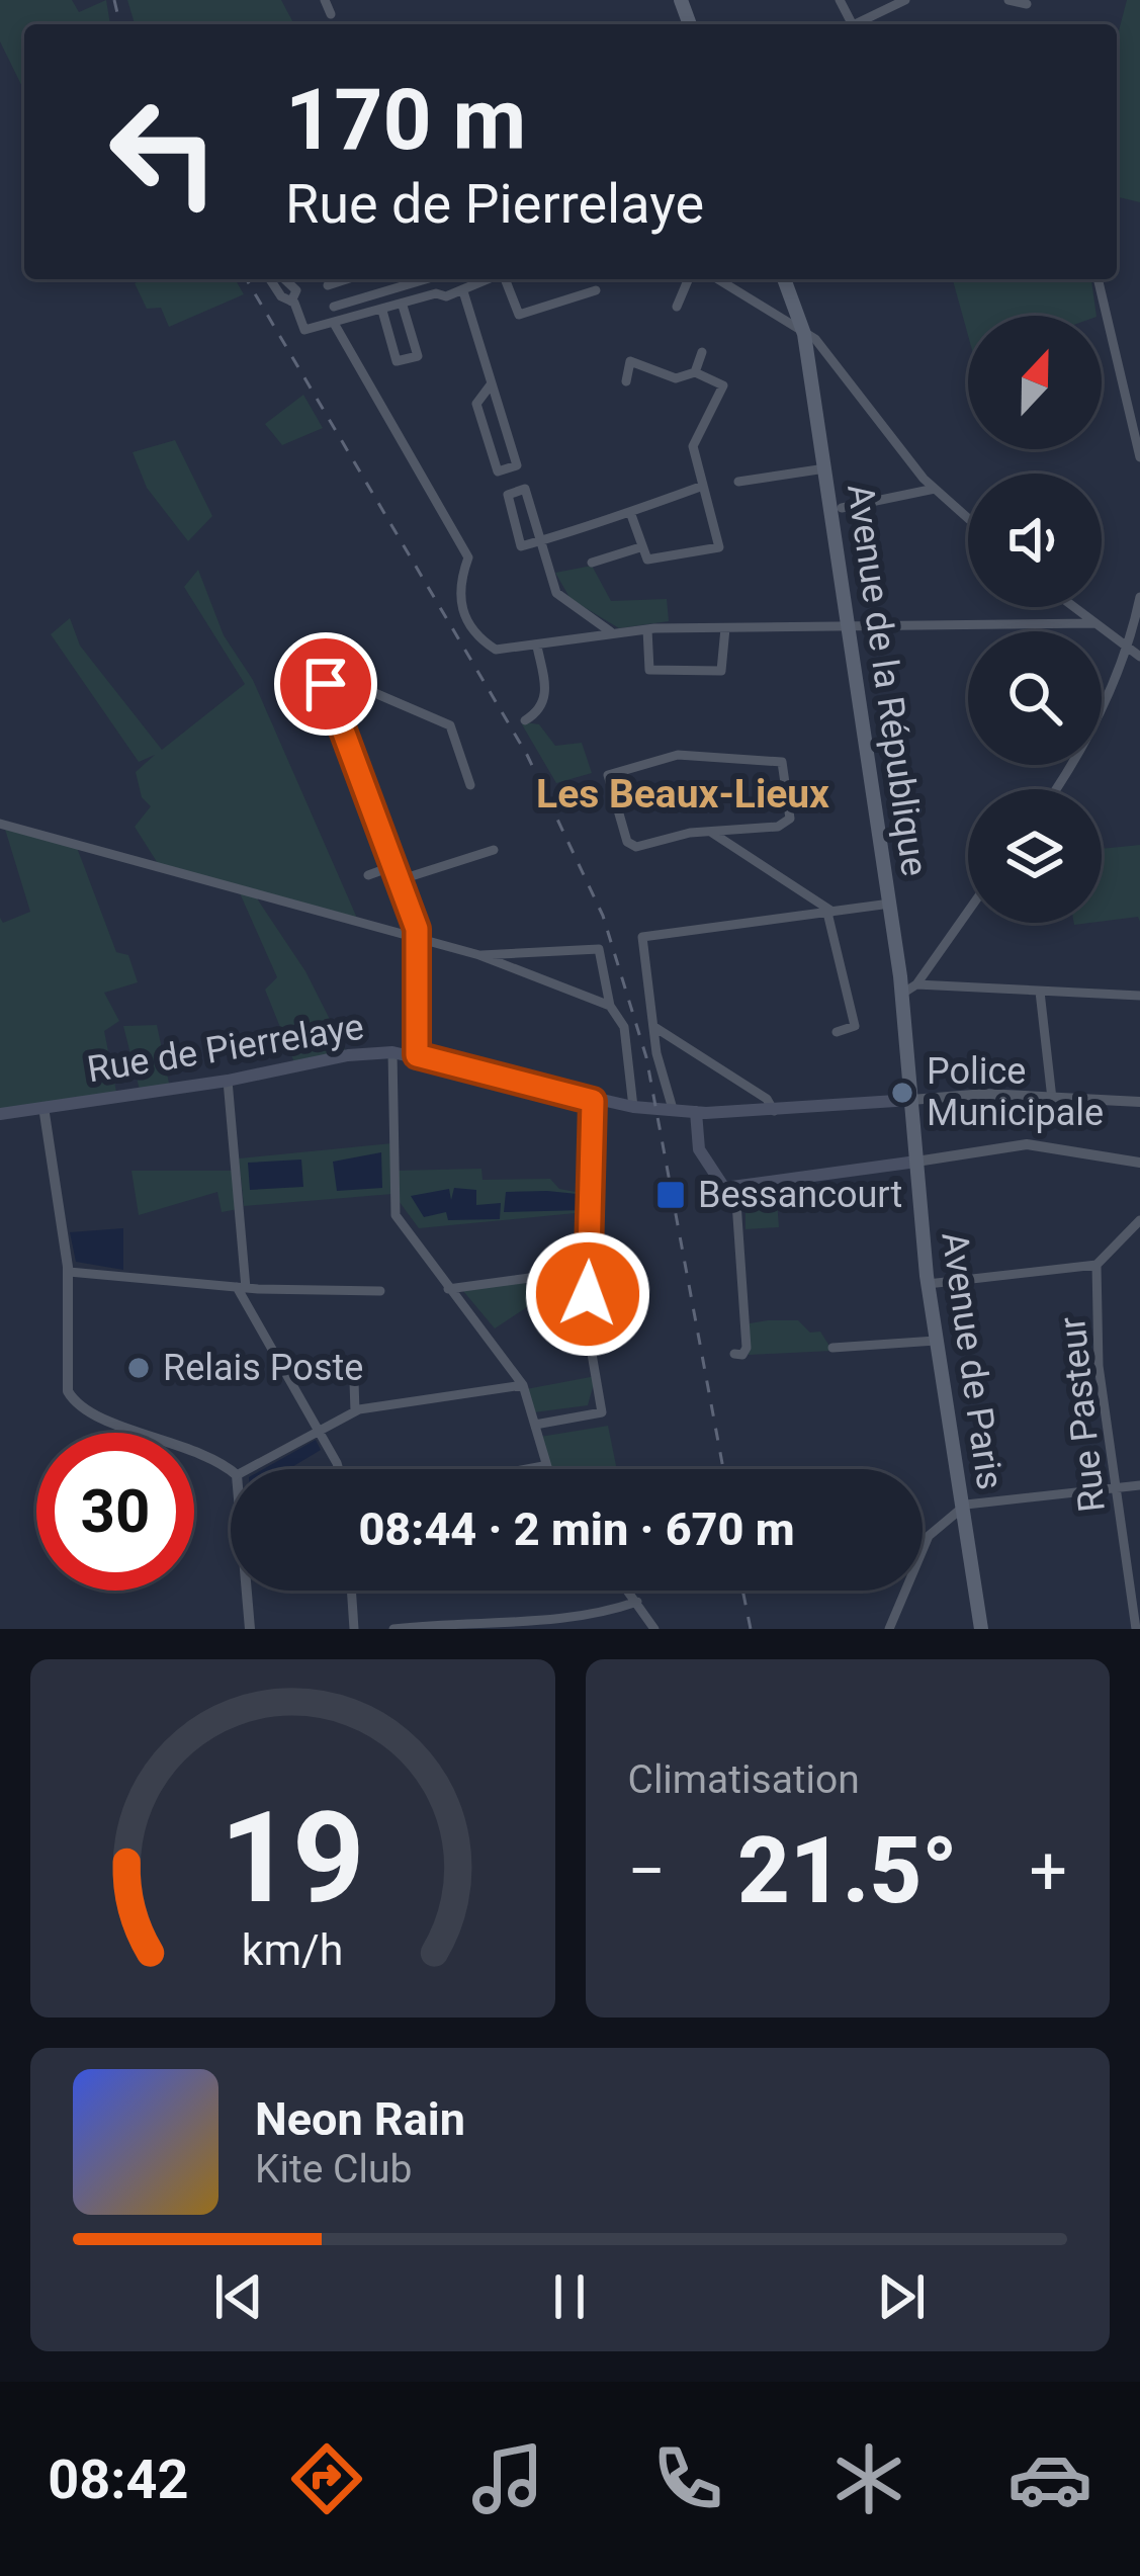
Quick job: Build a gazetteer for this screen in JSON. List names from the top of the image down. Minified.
{"streets":{"main road":["Avenue de la République","Rue de Pierrelaye","Avenue de Paris"],"street":["Rue Pasteur"]},"crossings":[["Avenue de la République","Rue de Pierrelaye"],["Avenue de la République","Avenue de Paris"],["Rue de Pierrelaye","Avenue de Paris"]],"districts":["Les Beaux-Lieux"],"places":{"other":["Police Municipale","Relais Poste"],"transit":["Bessancourt"]},"north":"top","page":{"turn":["170 m","Rue de Pierrelaye"],"limit":"30","trip":"08:44 · 2 min · 670 m","tile":"Climatisation","heat":["−","21.5°","+"],"song":["Neon Rain","Kite Club"],"tabs":"08:42","gauge":["19","km/h"]}}
